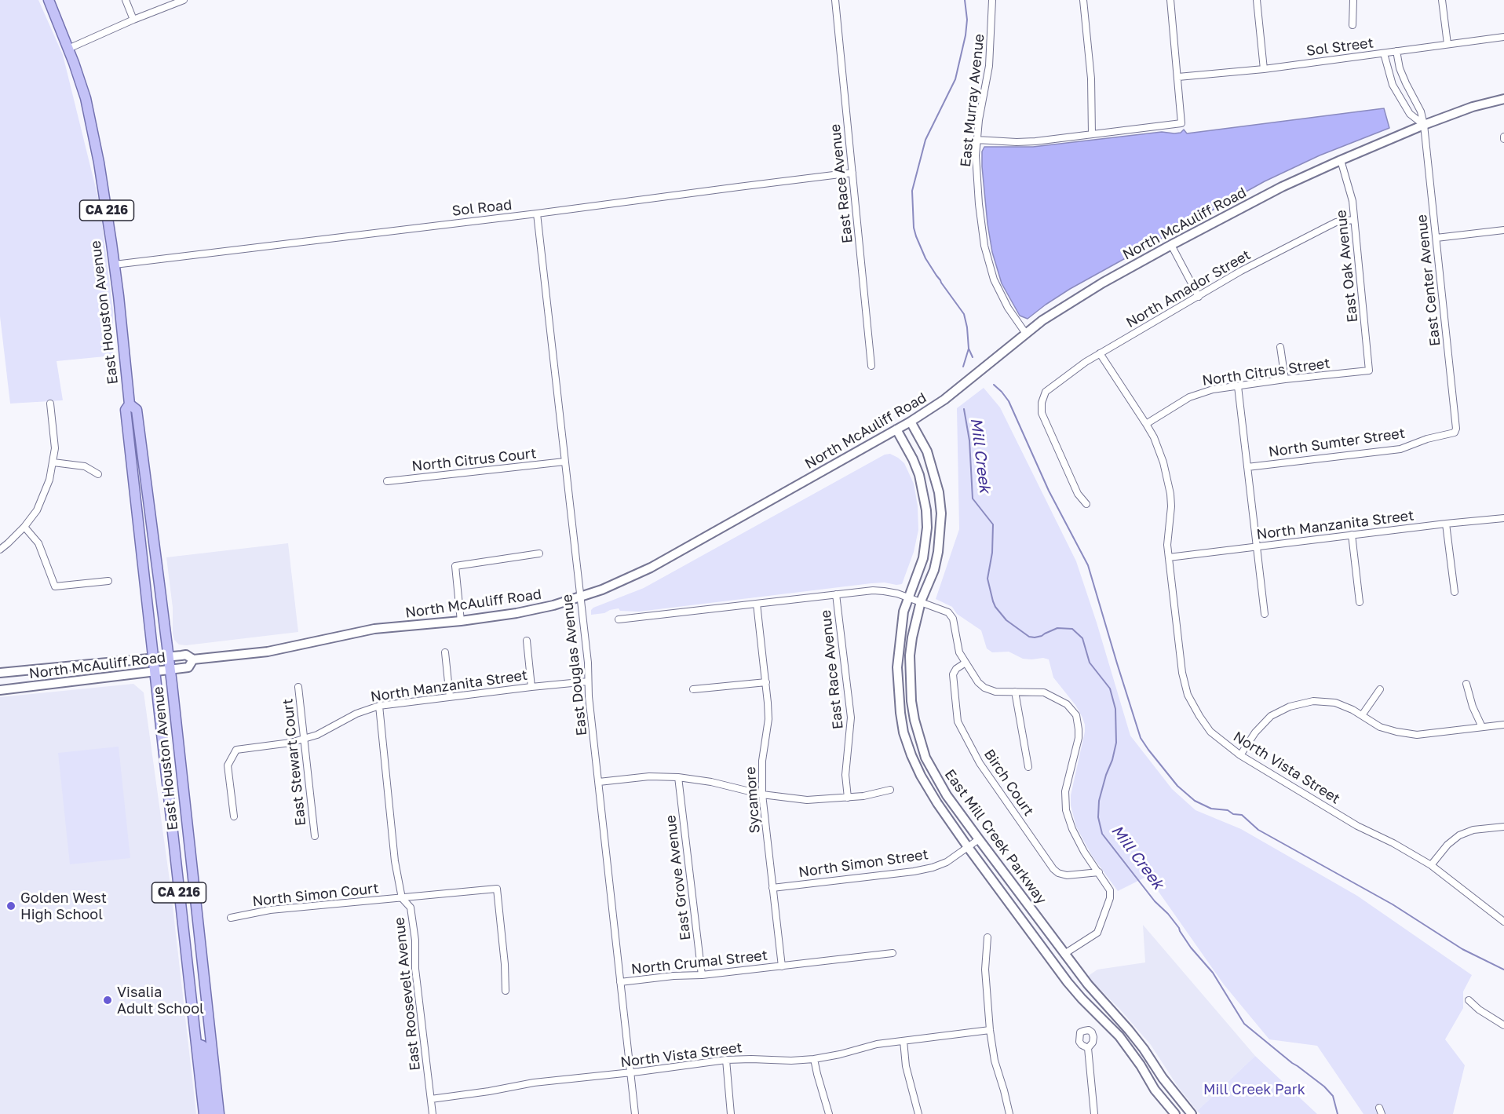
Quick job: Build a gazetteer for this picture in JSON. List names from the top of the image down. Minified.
{"streets":{"main road":["CA 216","East Houston Avenue"],"street":["Sol Street","East Murray Avenue","East Race Avenue","Sol Road","North McAuliff Road","East Oak Avenue","East Center Avenue","North Amador Street","North Citrus Street","North Sumter Street","North Citrus Court","North Manzanita Street","East Douglas Avenue","East Stewart Court","North Vista Street","Birch Court","Sycamore","East Mill Creek Parkway","North Simon Street","East Grove Avenue","North Simon Court","North Crumal Street","East Roosevelt Avenue"]},"crossings":[["Sol Street","East Center Avenue"],["East Murray Avenue","North McAuliff Road"],["East Race Avenue","Sol Road"],["Sol Road","East Houston Avenue"],["Sol Road","East Douglas Avenue"],["North McAuliff Road","East Oak Avenue"],["North McAuliff Road","East Center Avenue"],["North McAuliff Road","East Houston Avenue"],["North McAuliff Road","East Douglas Avenue"],["North McAuliff Road","East Mill Creek Parkway"],["East Oak Avenue","North Amador Street"],["East Oak Avenue","North Citrus Street"],["East Center Avenue","North Sumter Street"],["North Amador Street","North Vista Street"],["North Citrus Street","North Vista Street"],["North Citrus Court","East Douglas Avenue"],["North Manzanita Street","East Douglas Avenue"],["North Manzanita Street","East Stewart Court"],["North Manzanita Street","North Vista Street"],["North Manzanita Street","East Roosevelt Avenue"],["East Douglas Avenue","North Vista Street"],["East Douglas Avenue","North Crumal Street"],["North Vista Street","East Roosevelt Avenue"],["Sycamore","North Simon Street"],["Sycamore","North Crumal Street"],["East Mill Creek Parkway","North Simon Street"],["East Grove Avenue","North Crumal Street"],["North Simon Court","East Roosevelt Avenue"]],"water":["Mill Creek"],"parks":["Mill Creek Park"],"places":["Golden West High School","Visalia Adult School"]}
